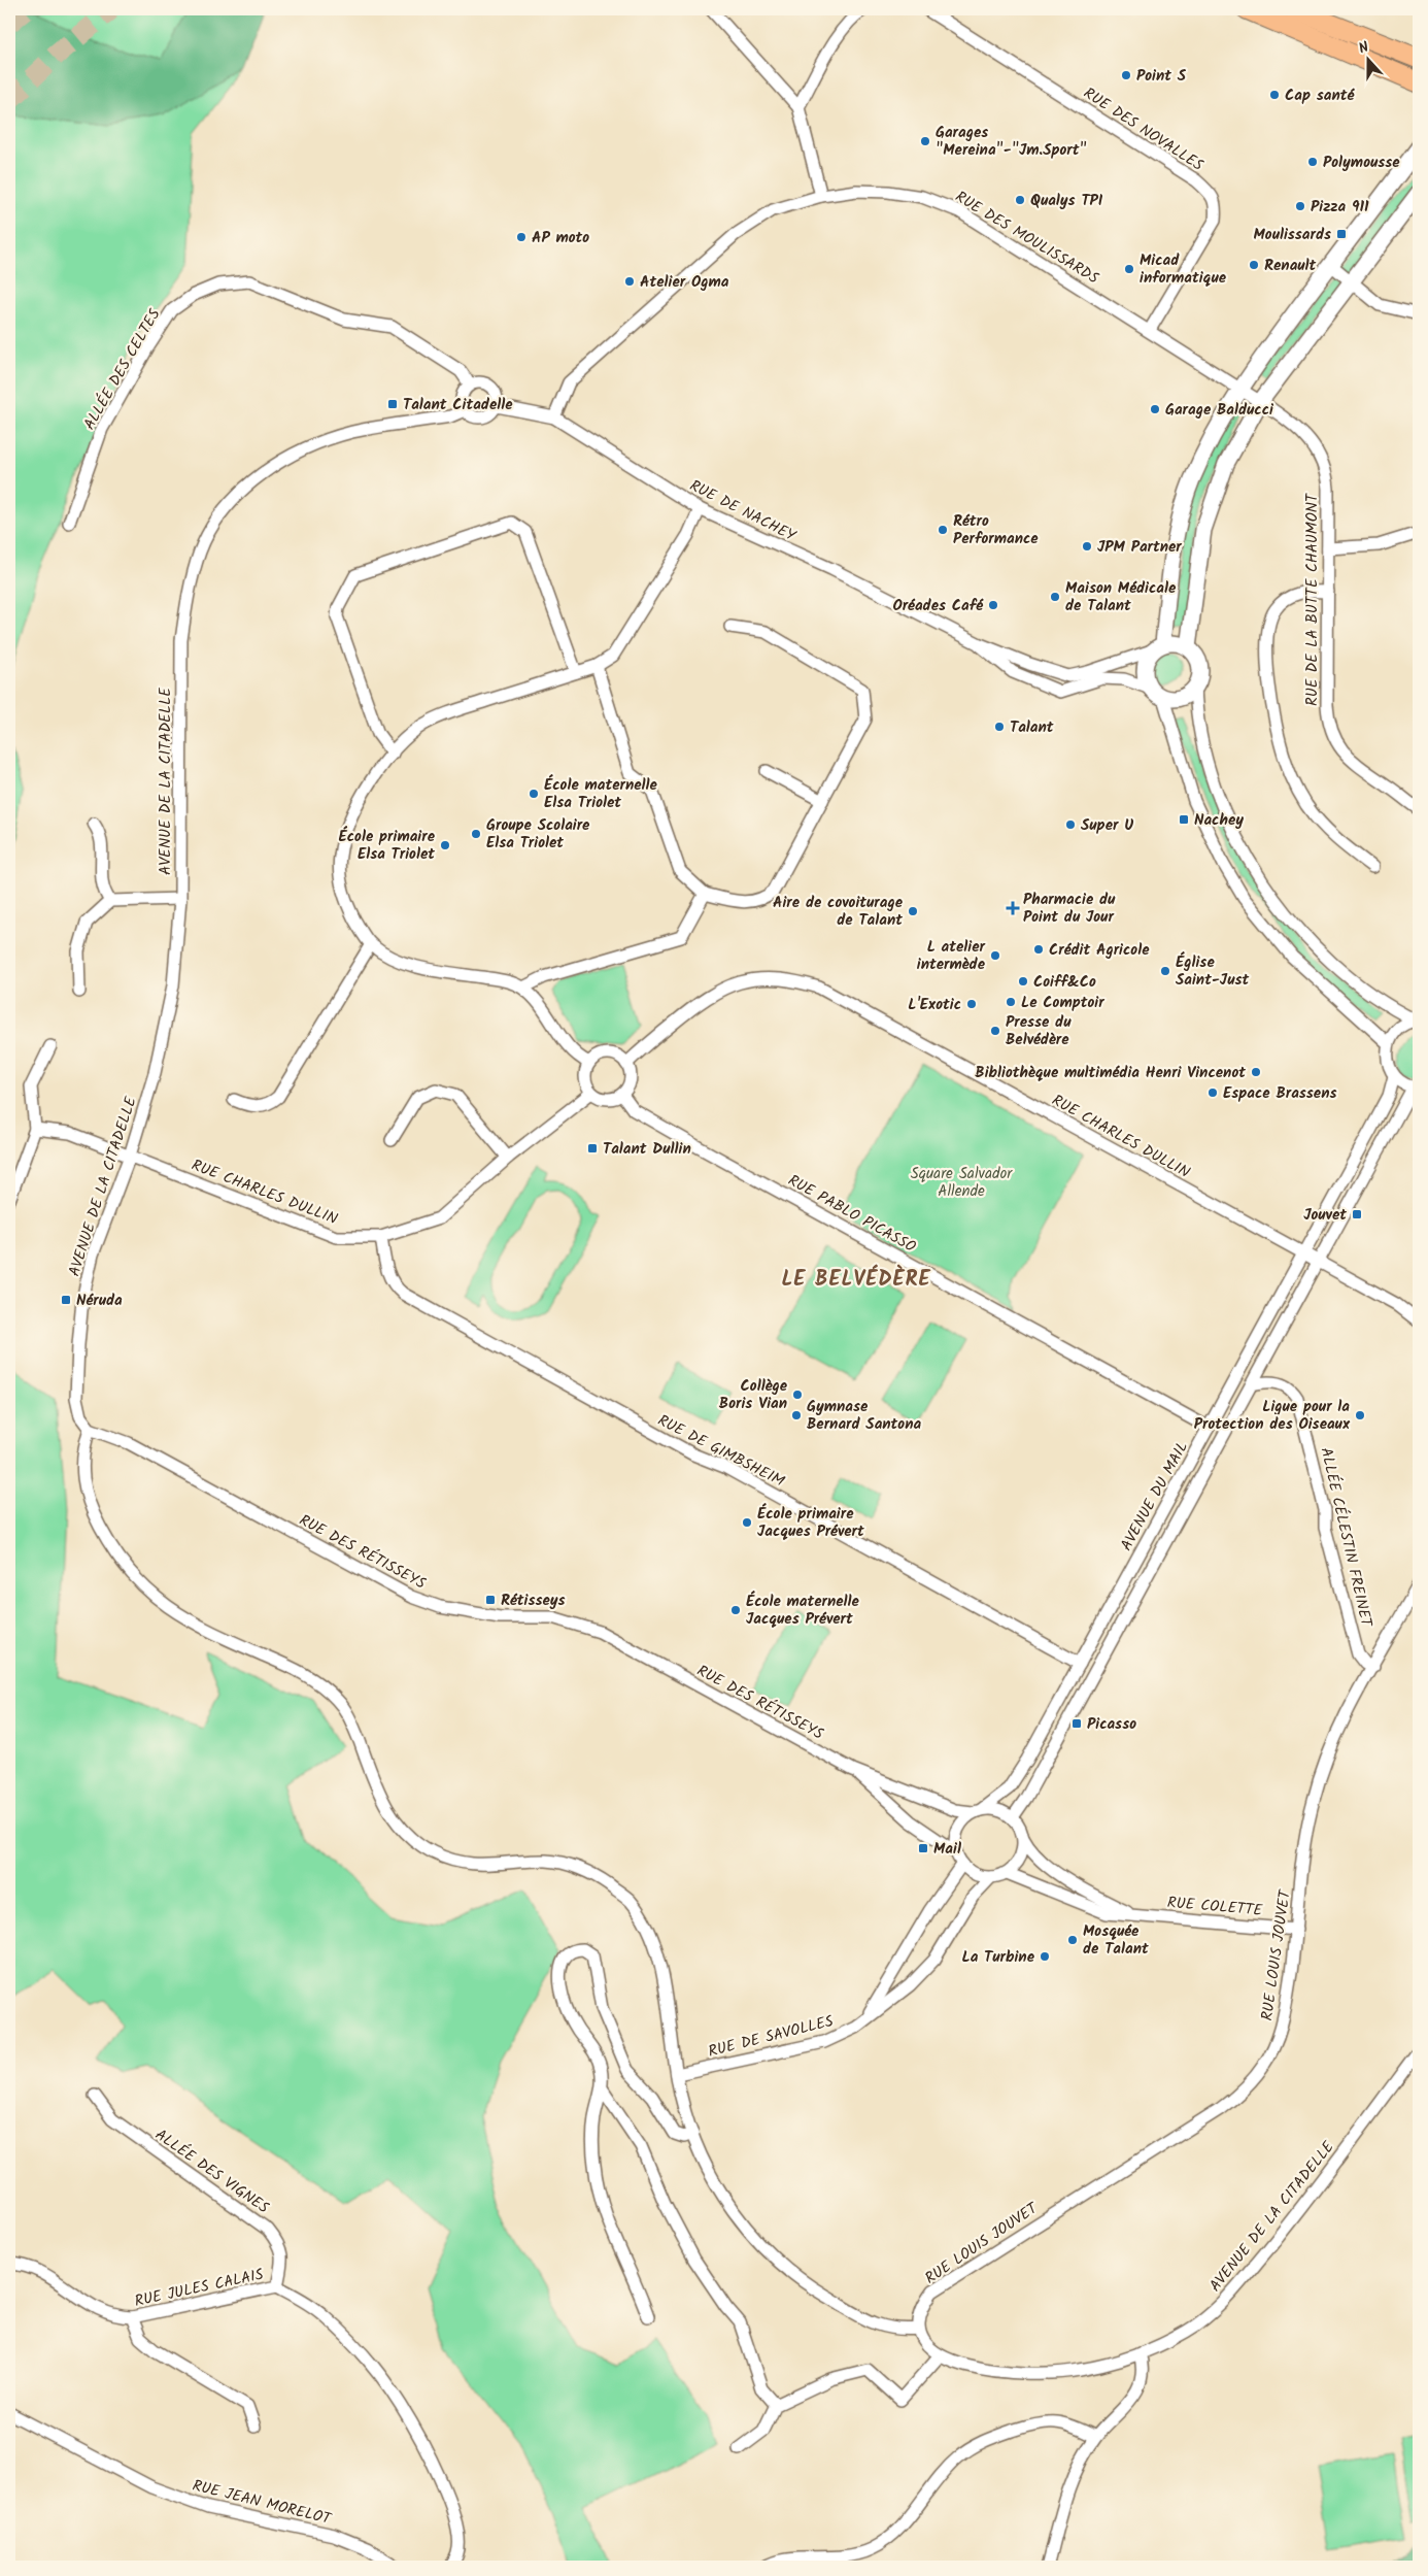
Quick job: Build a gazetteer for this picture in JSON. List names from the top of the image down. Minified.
{"streets":{"street":["RUE DES NOVALLES","RUE DES MOULISSARDS","ALLÉE DES CELTES","RUE DE NACHEY","RUE DE LA BUTTE CHAUMONT","AVENUE DE LA CITADELLE","RUE CHARLES DULLIN","RUE PABLO PICASSO","RUE DE GIMBSHEIM","AVENUE DU MAIL","ALLÉE CÉLESTIN FREINET","RUE DES RÉTISSEYS","RUE COLETTE","RUE LOUIS JOUVET","RUE DE SAVOLLES","ALLÉE DES VIGNES","RUE JULES CALAIS","RUE JEAN MORELOT"]},"crossings":[["RUE DES NOVALLES","RUE DES MOULISSARDS"],["RUE DES MOULISSARDS","RUE DE NACHEY"],["RUE DES MOULISSARDS","RUE DE LA BUTTE CHAUMONT"],["ALLÉE DES CELTES","RUE DE NACHEY"],["ALLÉE DES CELTES","AVENUE DE LA CITADELLE"],["RUE DE NACHEY","AVENUE DE LA CITADELLE"],["AVENUE DE LA CITADELLE","RUE CHARLES DULLIN"],["AVENUE DE LA CITADELLE","RUE DES RÉTISSEYS"],["RUE CHARLES DULLIN","RUE PABLO PICASSO"],["RUE CHARLES DULLIN","RUE DE GIMBSHEIM"],["RUE CHARLES DULLIN","AVENUE DU MAIL"],["RUE PABLO PICASSO","AVENUE DU MAIL"],["RUE DE GIMBSHEIM","AVENUE DU MAIL"],["AVENUE DU MAIL","ALLÉE CÉLESTIN FREINET"],["AVENUE DU MAIL","RUE DES RÉTISSEYS"],["AVENUE DU MAIL","RUE COLETTE"],["AVENUE DU MAIL","RUE DE SAVOLLES"],["ALLÉE CÉLESTIN FREINET","RUE LOUIS JOUVET"],["RUE DES RÉTISSEYS","RUE COLETTE"],["RUE DES RÉTISSEYS","RUE DE SAVOLLES"],["RUE COLETTE","RUE LOUIS JOUVET"],["RUE COLETTE","RUE DE SAVOLLES"],["ALLÉE DES VIGNES","RUE JULES CALAIS"]],"districts":["LE BELVÉDÈRE"],"parks":["Square Salvador Allende"],"places":{"other":["Point S","Cap santé","Garages \"Mereina\"-\"Jm.Sport\"","Polymousse","Qualys TPI","Pizza 911","AP moto","Renault","Micad informatique","Atelier Ogma","Garage Balducci","Rétro Performance","JPM Partner","Maison Médicale de Talant","Oréades Café","Talant","École maternelle Elsa Triolet","Super U","Groupe Scolaire Elsa Triolet","École primaire Elsa Triolet","Aire de covoiturage de Talant","Crédit Agricole","L atelier intermède","Église Saint-Just","Coiff&Co","Le Comptoir","L'Exotic","Presse du Belvédère","Bibliothèque multimédia Henri Vincenot","Espace Brassens","Collège Boris Vian","Gymnase Bernard Santona","Ligue pour la Protection des Oiseaux","École primaire Jacques Prévert","École maternelle Jacques Prévert","Mosquée de Talant","La Turbine"],"transit":["Moulissards","Talant Citadelle","Nachey","Talant Dullin","Jouvet","Néruda","Rétisseys","Picasso","Mail"],"health":["Pharmacie du Point du Jour"]},"north":"top"}
